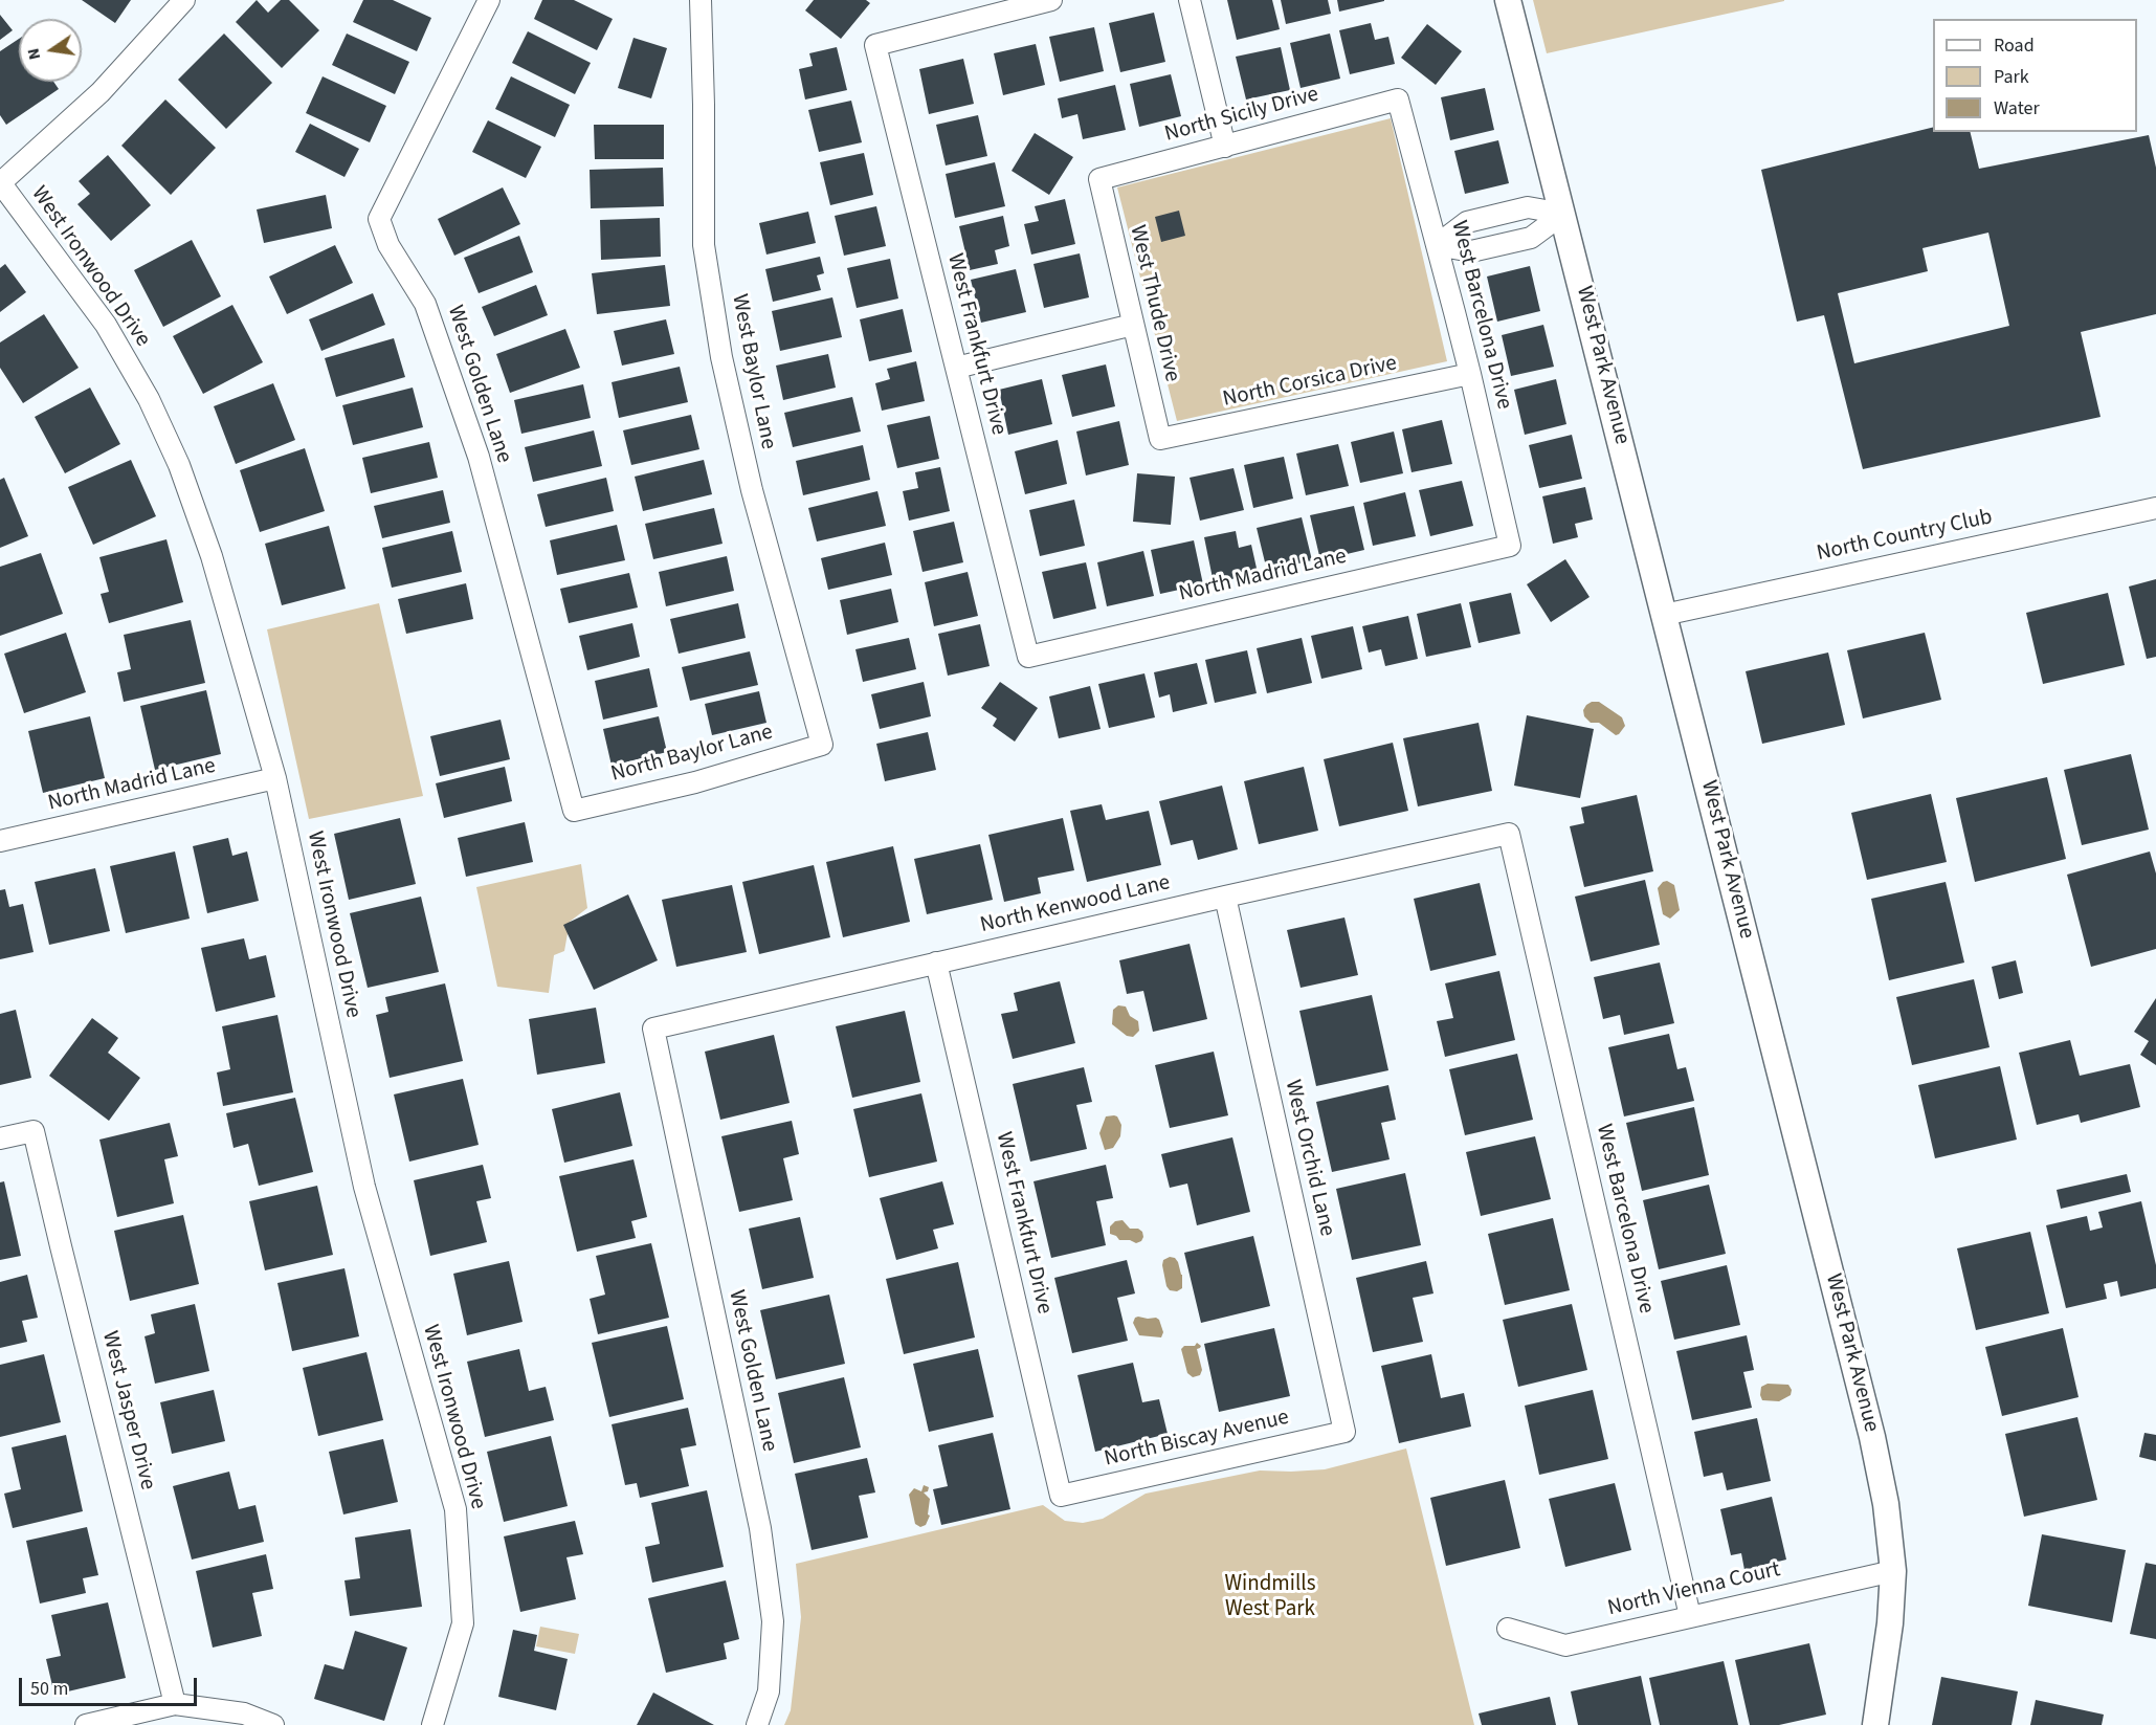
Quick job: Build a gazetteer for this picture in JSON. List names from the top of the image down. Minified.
{"streets":{"street":["North Sicily Drive","West Ironwood Drive","West Thude Drive","West Barcelona Drive","West Frankfurt Drive","West Park Avenue","West Baylor Lane","North Corsica Drive","West Golden Lane","North Country Club","North Madrid Lane","North Baylor Lane","North Kenwood Lane","West Orchid Lane","West Jasper Drive","North Biscay Avenue","North Vienna Court"]},"crossings":[["North Sicily Drive","West Thude Drive"],["North Sicily Drive","West Barcelona Drive"],["West Ironwood Drive","North Madrid Lane"],["West Thude Drive","North Corsica Drive"],["West Barcelona Drive","North Corsica Drive"],["West Barcelona Drive","North Madrid Lane"],["West Barcelona Drive","North Kenwood Lane"],["West Barcelona Drive","North Vienna Court"],["West Frankfurt Drive","North Madrid Lane"],["West Frankfurt Drive","North Kenwood Lane"],["West Frankfurt Drive","North Biscay Avenue"],["West Park Avenue","North Country Club"],["West Park Avenue","North Vienna Court"],["West Baylor Lane","North Baylor Lane"],["West Golden Lane","North Baylor Lane"],["West Golden Lane","North Kenwood Lane"],["North Kenwood Lane","West Orchid Lane"],["West Orchid Lane","North Biscay Avenue"]],"parks":["Windmills West Park"],"legend":["Road","Park","Water"],"scale_bar":"50 m","north":"left"}
